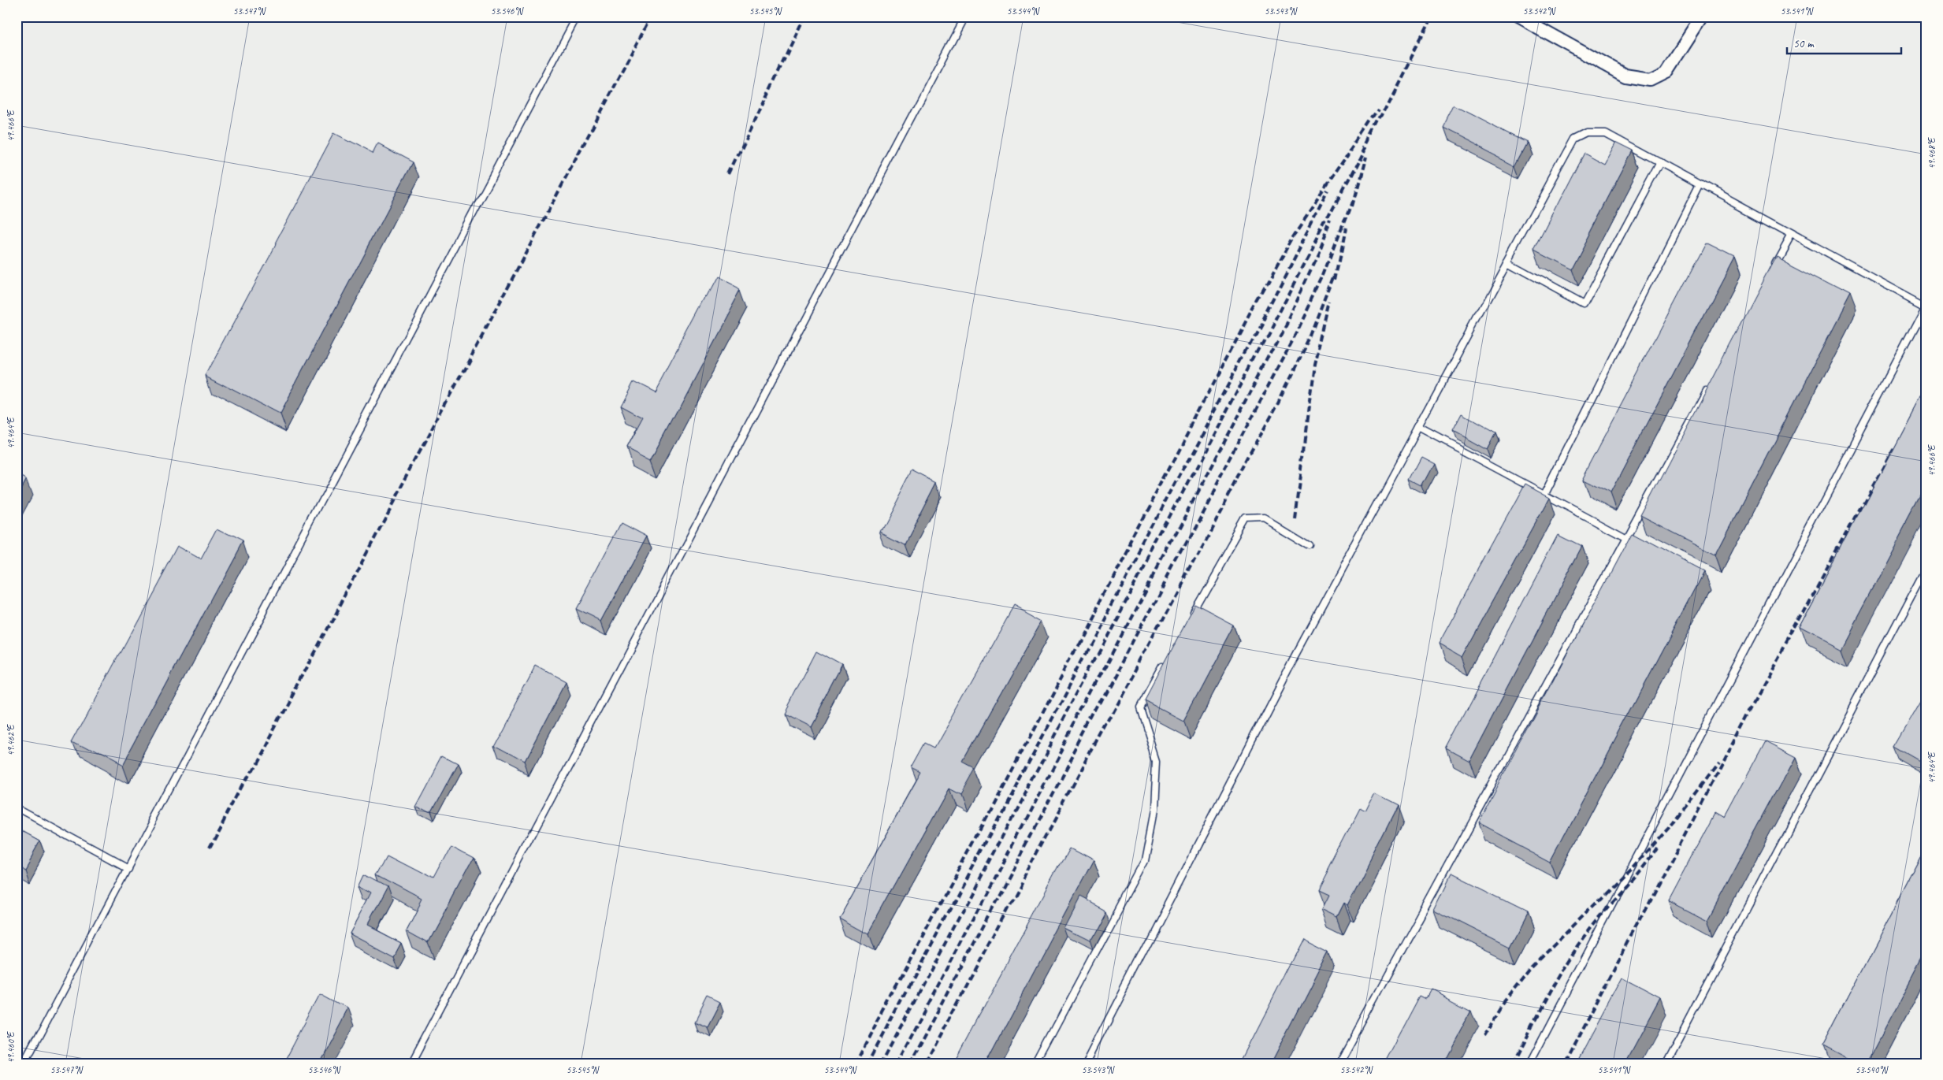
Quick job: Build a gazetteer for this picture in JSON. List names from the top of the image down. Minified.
{"scale_bar":"50 m","coordinates":["53.547°N","53.546°N","53.545°N","53.544°N","53.543°N","53.542°N","53.541°N","49.466°E","49.468°E","49.464°E","49.462°E","49.460°E","53.540°N"]}
